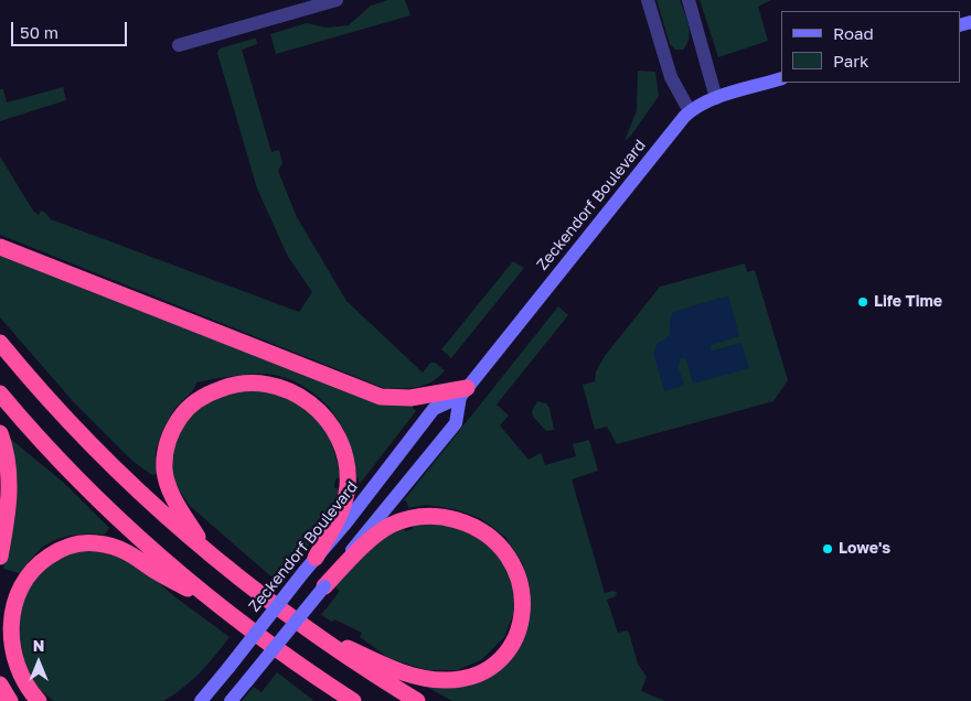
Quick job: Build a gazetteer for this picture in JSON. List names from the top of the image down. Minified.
{"streets":{"main road":["Zeckendorf Boulevard"]},"places":["Life Time","Lowe's"],"legend":["Road","Park"],"scale_bar":"50 m","north":"top"}
